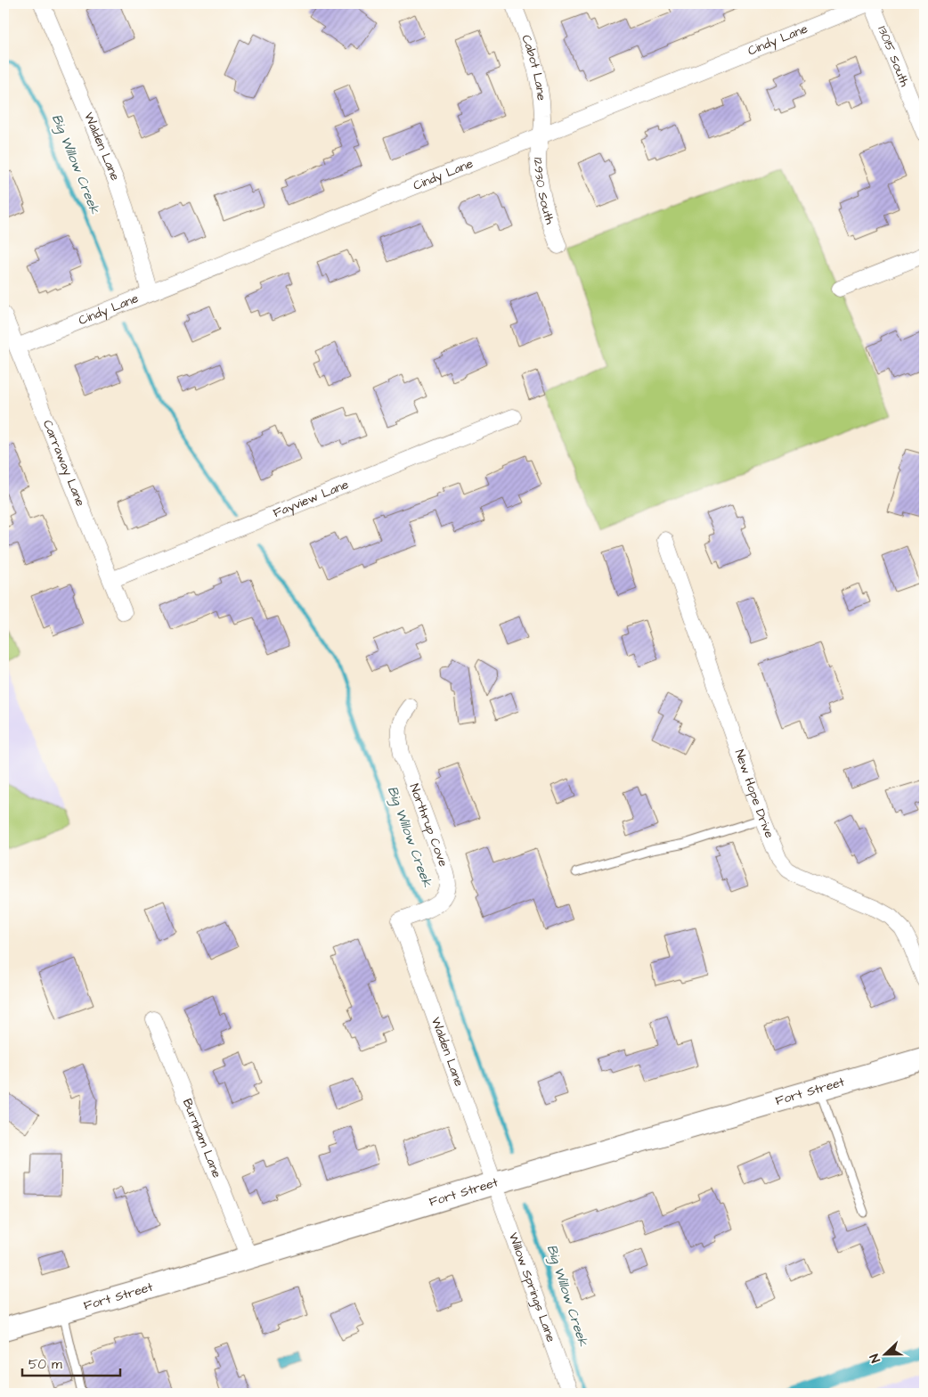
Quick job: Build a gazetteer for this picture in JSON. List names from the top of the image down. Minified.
{"streets":{"street":["Cindy Lane","13015 South","Cabot Lane","Walden Lane","12930 South","Carraway Lane","Fayview Lane","New Hope Drive","Northrup Cove","Fort Street","Burnham Lane","Willow Springs Lane"]},"crossings":[["Cindy Lane","Cabot Lane"],["Cindy Lane","Walden Lane"],["Cindy Lane","12930 South"],["Cindy Lane","Carraway Lane"],["Cabot Lane","12930 South"],["Walden Lane","Northrup Cove"],["Walden Lane","Fort Street"],["Walden Lane","Willow Springs Lane"],["Carraway Lane","Fayview Lane"],["Fort Street","Burnham Lane"],["Fort Street","Willow Springs Lane"]],"water":["Big Willow Creek"],"scale_bar":"50 m","north":"left"}
